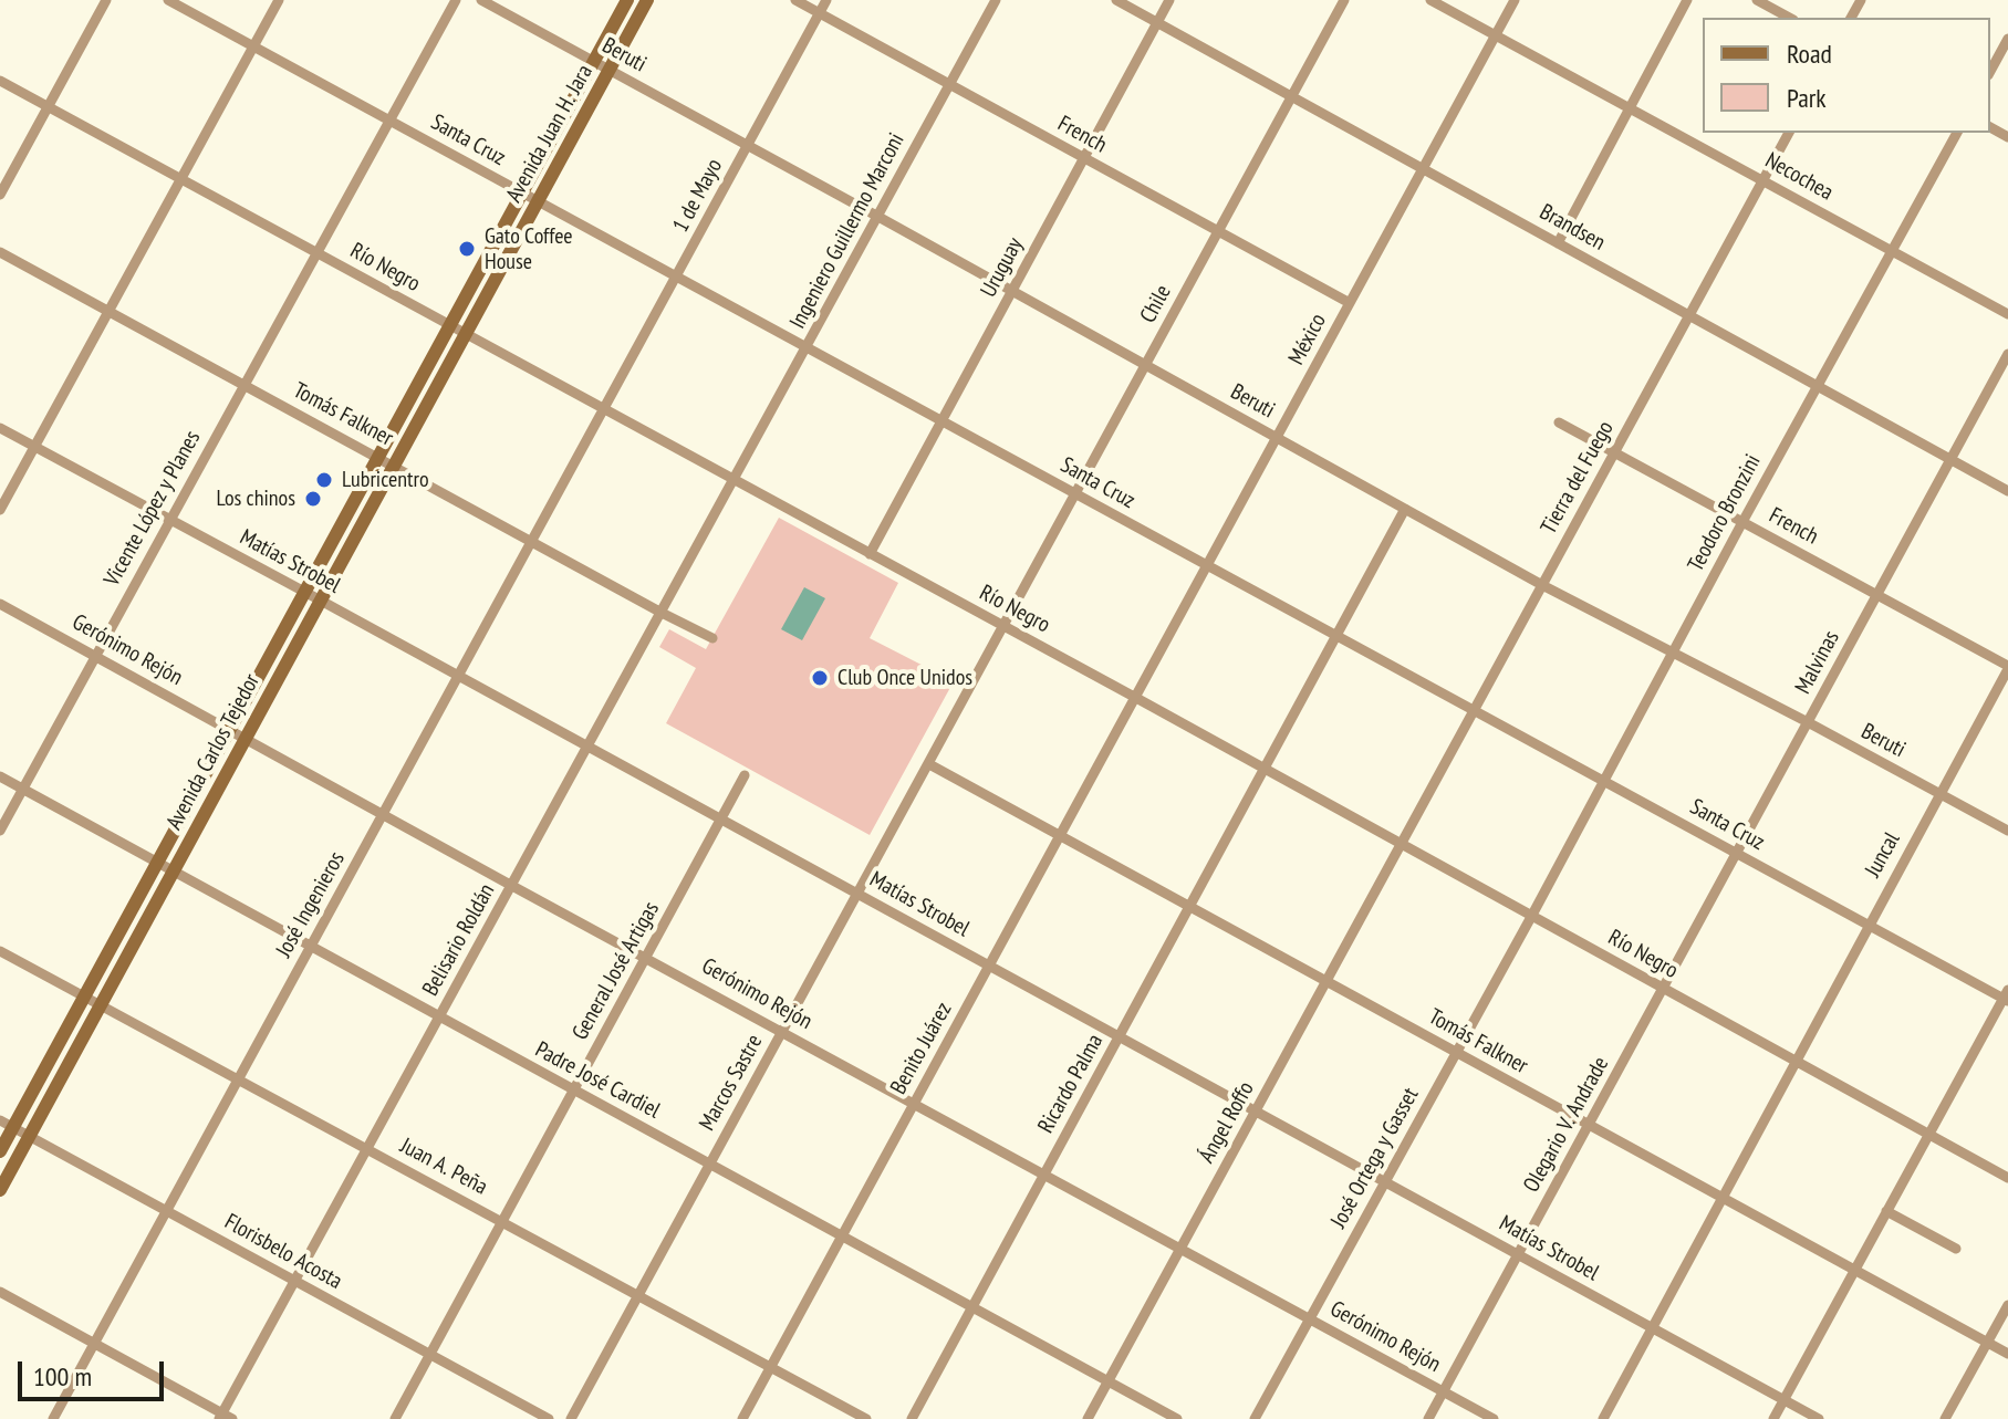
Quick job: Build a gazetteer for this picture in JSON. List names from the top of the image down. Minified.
{"streets":{"main road":["Avenida Juan H. Jara","Avenida Carlos Tejedor"],"street":["Beruti","French","Santa Cruz","Necochea","1 de Mayo","Brandsen","Ingeniero Guillermo Marconi","Río Negro","Uruguay","Chile","México","Tomás Falkner","Tierra del Fuego","Vicente López y Planes","Teodoro Bronzini","Matías Strobel","Gerónimo Rejón","Malvinas","Juncal","José Ingenieros","Belisario Roldán","General José Artigas","Benito Juárez","Padre José Cardiel","Marcos Sastre","Ricardo Palma","Ángel Roffo","Olegario V. Andrade","José Ortega y Gasset","Juan A. Peña","Florisbelo Acosta"]},"crossings":[["Beruti","Avenida Juan H. Jara"],["Beruti","1 de Mayo"],["Beruti","Ingeniero Guillermo Marconi"],["Beruti","Uruguay"],["Beruti","Chile"],["Beruti","México"],["Beruti","Tierra del Fuego"],["Beruti","Teodoro Bronzini"],["Beruti","Malvinas"],["Beruti","Juncal"],["Beruti","Ricardo Palma"],["Avenida Juan H. Jara","Santa Cruz"],["Avenida Juan H. Jara","Río Negro"],["Avenida Juan H. Jara","Avenida Carlos Tejedor"],["French","1 de Mayo"],["French","Ingeniero Guillermo Marconi"],["French","Uruguay"],["French","Chile"],["French","México"],["French","Tierra del Fuego"],["French","Teodoro Bronzini"],["French","Malvinas"],["French","Juncal"],["Santa Cruz","1 de Mayo"],["Santa Cruz","Ingeniero Guillermo Marconi"],["Santa Cruz","Uruguay"],["Santa Cruz","Chile"],["Santa Cruz","México"],["Santa Cruz","Tierra del Fuego"],["Santa Cruz","Vicente López y Planes"],["Santa Cruz","Teodoro Bronzini"],["Santa Cruz","Malvinas"],["Santa Cruz","Juncal"],["Santa Cruz","Ricardo Palma"],["Necochea","México"],["Necochea","Tierra del Fuego"],["Necochea","Teodoro Bronzini"],["1 de Mayo","Río Negro"],["1 de Mayo","José Ingenieros"],["Brandsen","Uruguay"],["Brandsen","Chile"],["Brandsen","México"],["Brandsen","Tierra del Fuego"],["Brandsen","Teodoro Bronzini"],["Brandsen","Malvinas"],["Ingeniero Guillermo Marconi","Río Negro"],["Ingeniero Guillermo Marconi","Belisario Roldán"],["Río Negro","Uruguay"],["Río Negro","Chile"],["Río Negro","México"],["Río Negro","Tierra del Fuego"],["Río Negro","Vicente López y Planes"],["Río Negro","Teodoro Bronzini"],["Río Negro","Malvinas"],["Río Negro","Avenida Carlos Tejedor"],["Río Negro","Juncal"],["Río Negro","José Ingenieros"],["Río Negro","Belisario Roldán"],["Río Negro","Benito Juárez"],["Río Negro","Marcos Sastre"],["Río Negro","Ricardo Palma"],["Río Negro","Ángel Roffo"],["Río Negro","Olegario V. Andrade"],["Río Negro","José Ortega y Gasset"],["Chile","Marcos Sastre"],["México","Benito Juárez"],["Tomás Falkner","Vicente López y Planes"],["Tomás Falkner","Avenida Carlos Tejedor"],["Tomás Falkner","Juncal"],["Tomás Falkner","José Ingenieros"],["Tomás Falkner","Belisario Roldán"],["Tomás Falkner","Benito Juárez"],["Tomás Falkner","Marcos Sastre"],["Tomás Falkner","Ricardo Palma"],["Tomás Falkner","Ángel Roffo"],["Tomás Falkner","Olegario V. Andrade"],["Tomás Falkner","José Ortega y Gasset"],["Tierra del Fuego","Ángel Roffo"],["Vicente López y Planes","Matías Strobel"],["Vicente López y Planes","Gerónimo Rejón"],["Vicente López y Planes","Padre José Cardiel"],["Teodoro Bronzini","José Ortega y Gasset"],["Matías Strobel","Avenida Carlos Tejedor"],["Matías Strobel","Juncal"],["Matías Strobel","José Ingenieros"],["Matías Strobel","Belisario Roldán"],["Matías Strobel","General José Artigas"],["Matías Strobel","Benito Juárez"],["Matías Strobel","Marcos Sastre"],["Matías Strobel","Ricardo Palma"],["Matías Strobel","Ángel Roffo"],["Matías Strobel","Olegario V. Andrade"],["Matías Strobel","José Ortega y Gasset"],["Gerónimo Rejón","Avenida Carlos Tejedor"],["Gerónimo Rejón","José Ingenieros"],["Gerónimo Rejón","Belisario Roldán"],["Gerónimo Rejón","General José Artigas"],["Gerónimo Rejón","Benito Juárez"],["Gerónimo Rejón","Marcos Sastre"],["Gerónimo Rejón","Ricardo Palma"],["Gerónimo Rejón","Ángel Roffo"],["Gerónimo Rejón","Olegario V. Andrade"],["Gerónimo Rejón","José Ortega y Gasset"],["Malvinas","Olegario V. Andrade"],["Avenida Carlos Tejedor","Padre José Cardiel"],["Avenida Carlos Tejedor","Juan A. Peña"],["Avenida Carlos Tejedor","Florisbelo Acosta"],["José Ingenieros","Padre José Cardiel"],["José Ingenieros","Juan A. Peña"],["José Ingenieros","Florisbelo Acosta"],["Belisario Roldán","Padre José Cardiel"],["Belisario Roldán","Juan A. Peña"],["Belisario Roldán","Florisbelo Acosta"],["General José Artigas","Padre José Cardiel"],["General José Artigas","Juan A. Peña"],["General José Artigas","Florisbelo Acosta"],["Benito Juárez","Padre José Cardiel"],["Benito Juárez","Juan A. Peña"],["Padre José Cardiel","Marcos Sastre"],["Padre José Cardiel","Ricardo Palma"],["Padre José Cardiel","Ángel Roffo"],["Marcos Sastre","Juan A. Peña"]],"places":["Gato Coffee House","Lubricentro","Los chinos","Club Once Unidos"],"legend":["Road","Park"],"scale_bar":"100 m"}
